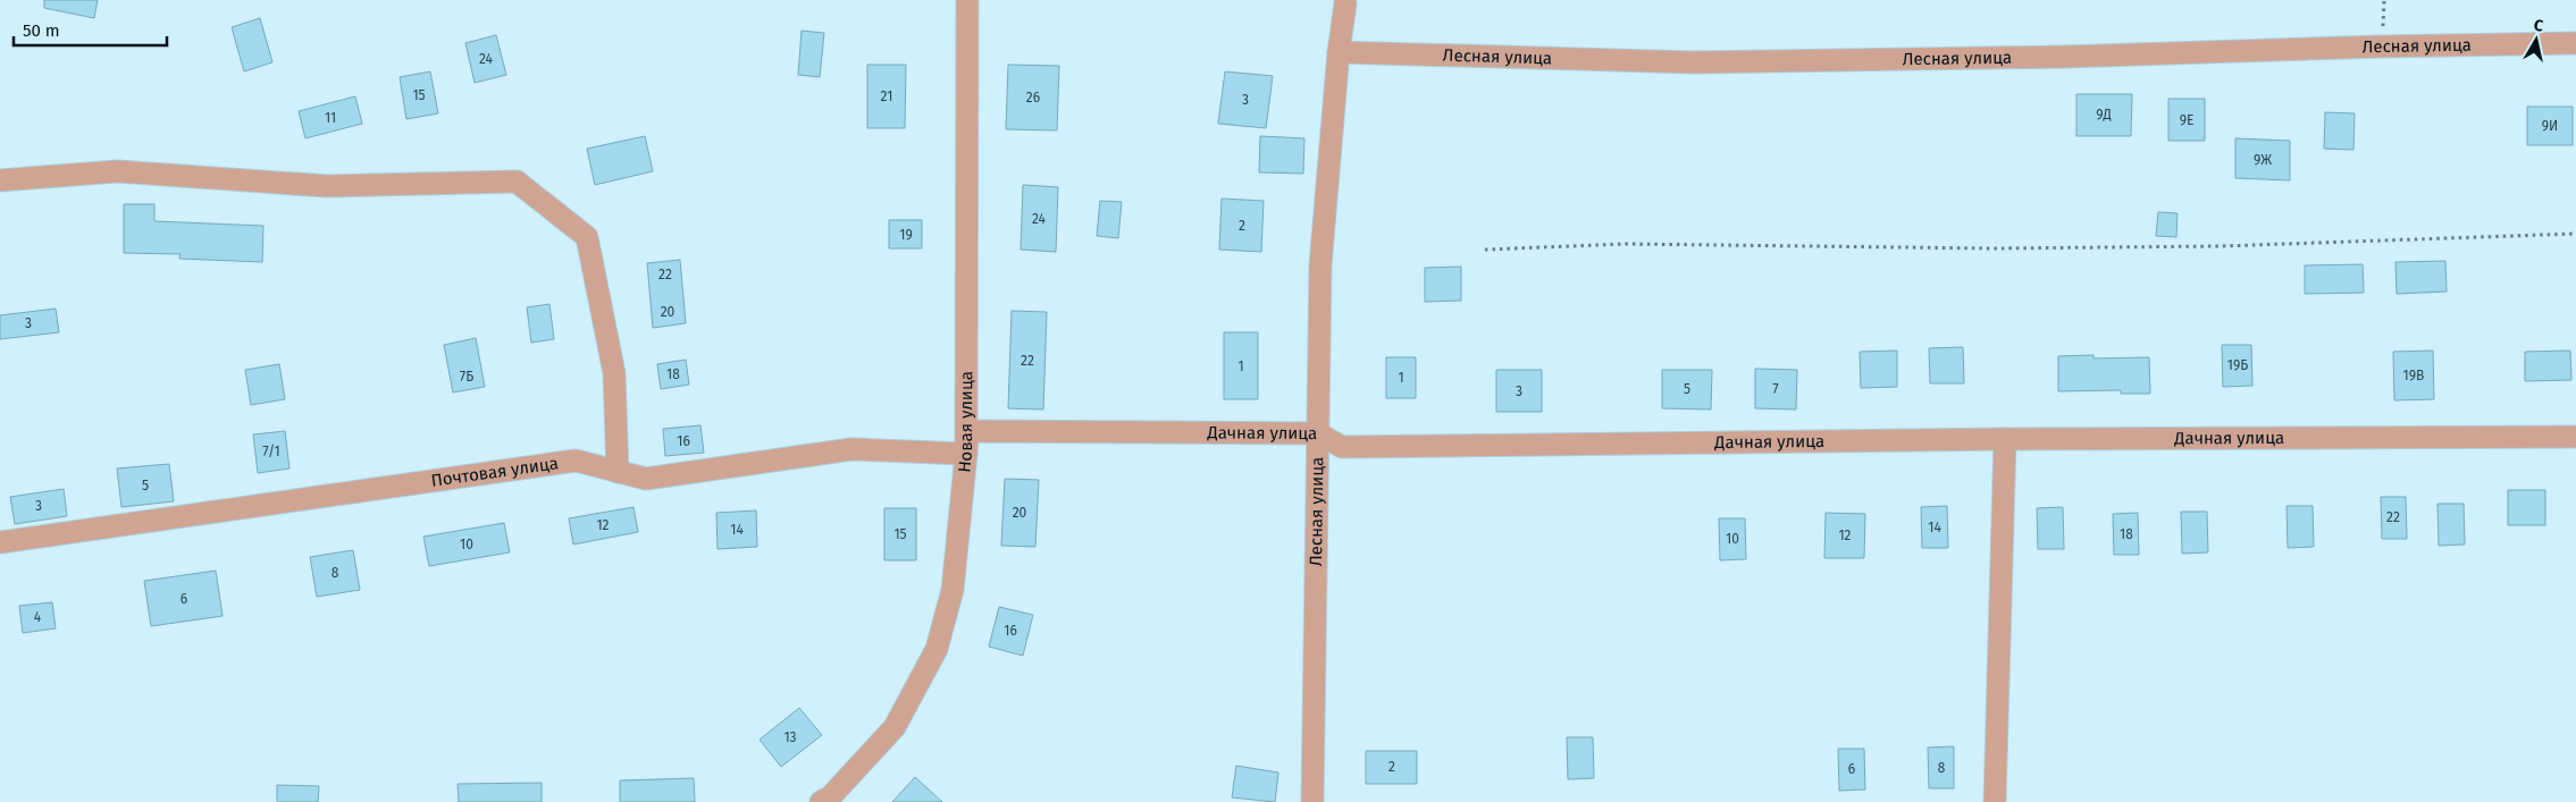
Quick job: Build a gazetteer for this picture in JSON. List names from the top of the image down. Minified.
{"streets":{"street":["Лесная улица","Новая улица","Дачная улица","Почтовая улица"]},"crossings":[["Лесная улица","Дачная улица"],["Новая улица","Дачная улица"],["Новая улица","Почтовая улица"]],"house_numbers":["24","15","21","26","3","9Д","11","9Е","9И","9Ж","24","2","19","22","20","3","22","19Б","1","18","19В","7Б","1","5","7","3","16","7/1","5","3","20","22","12","14","14","15","18","12","10","10","8","6","4","16","13","2","8","6"],"scale_bar":"50 m","north":"top"}
